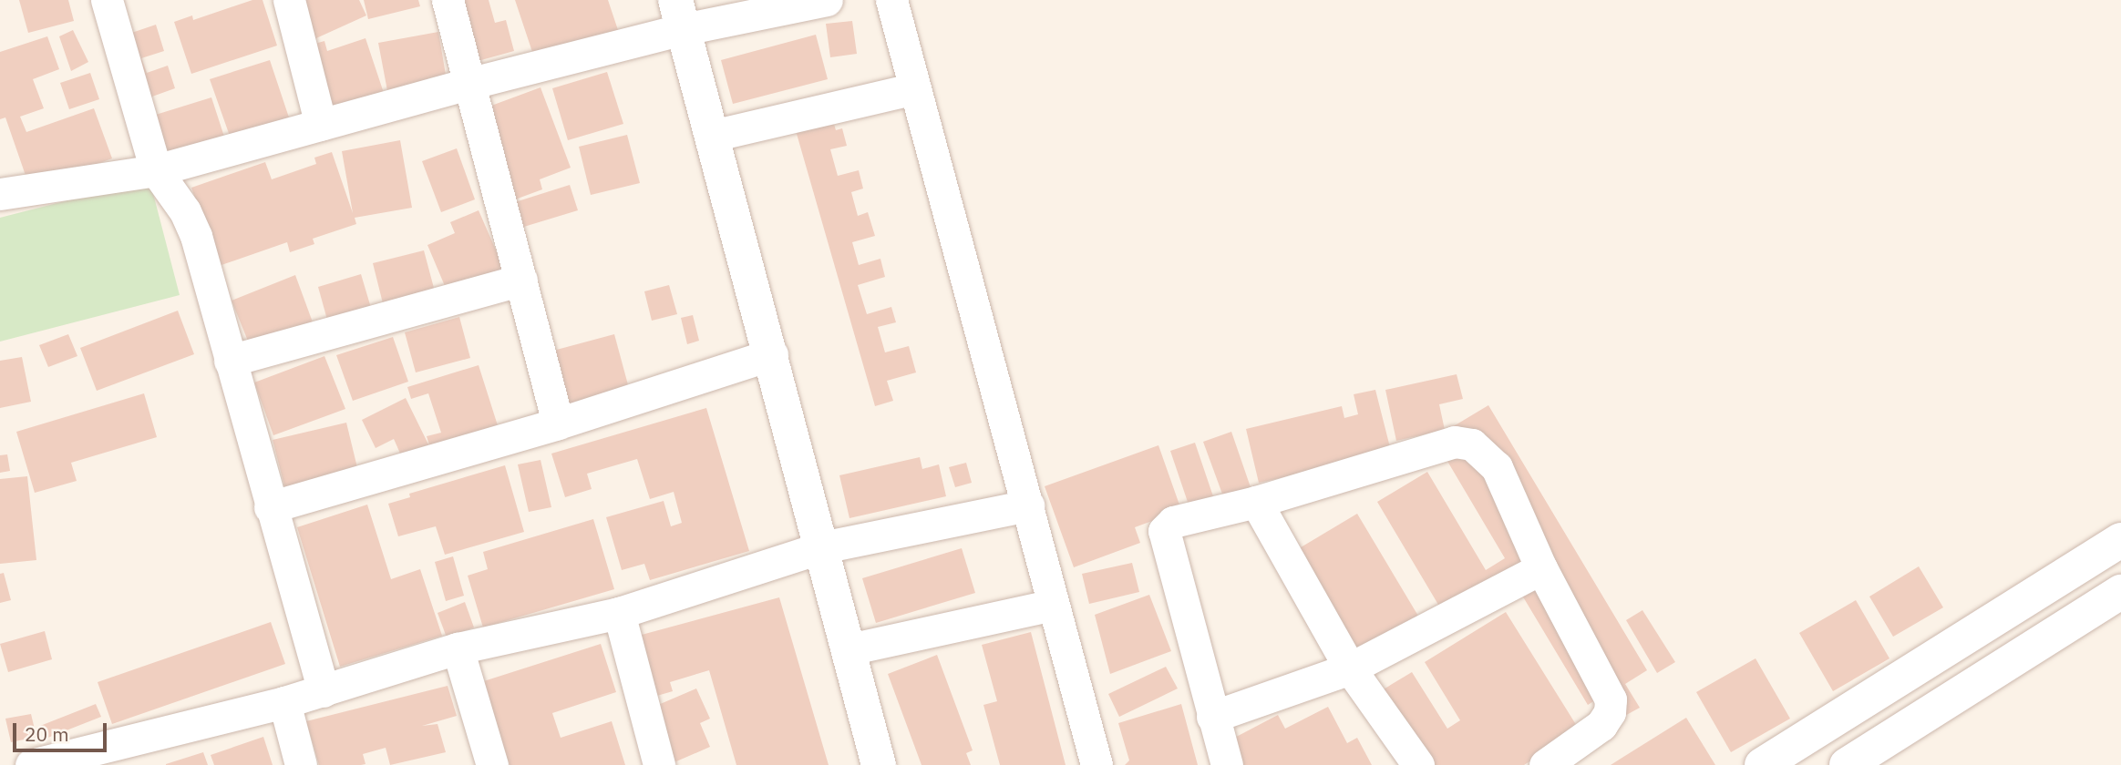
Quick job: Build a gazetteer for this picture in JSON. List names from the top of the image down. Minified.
{"scale_bar":"20 m"}
